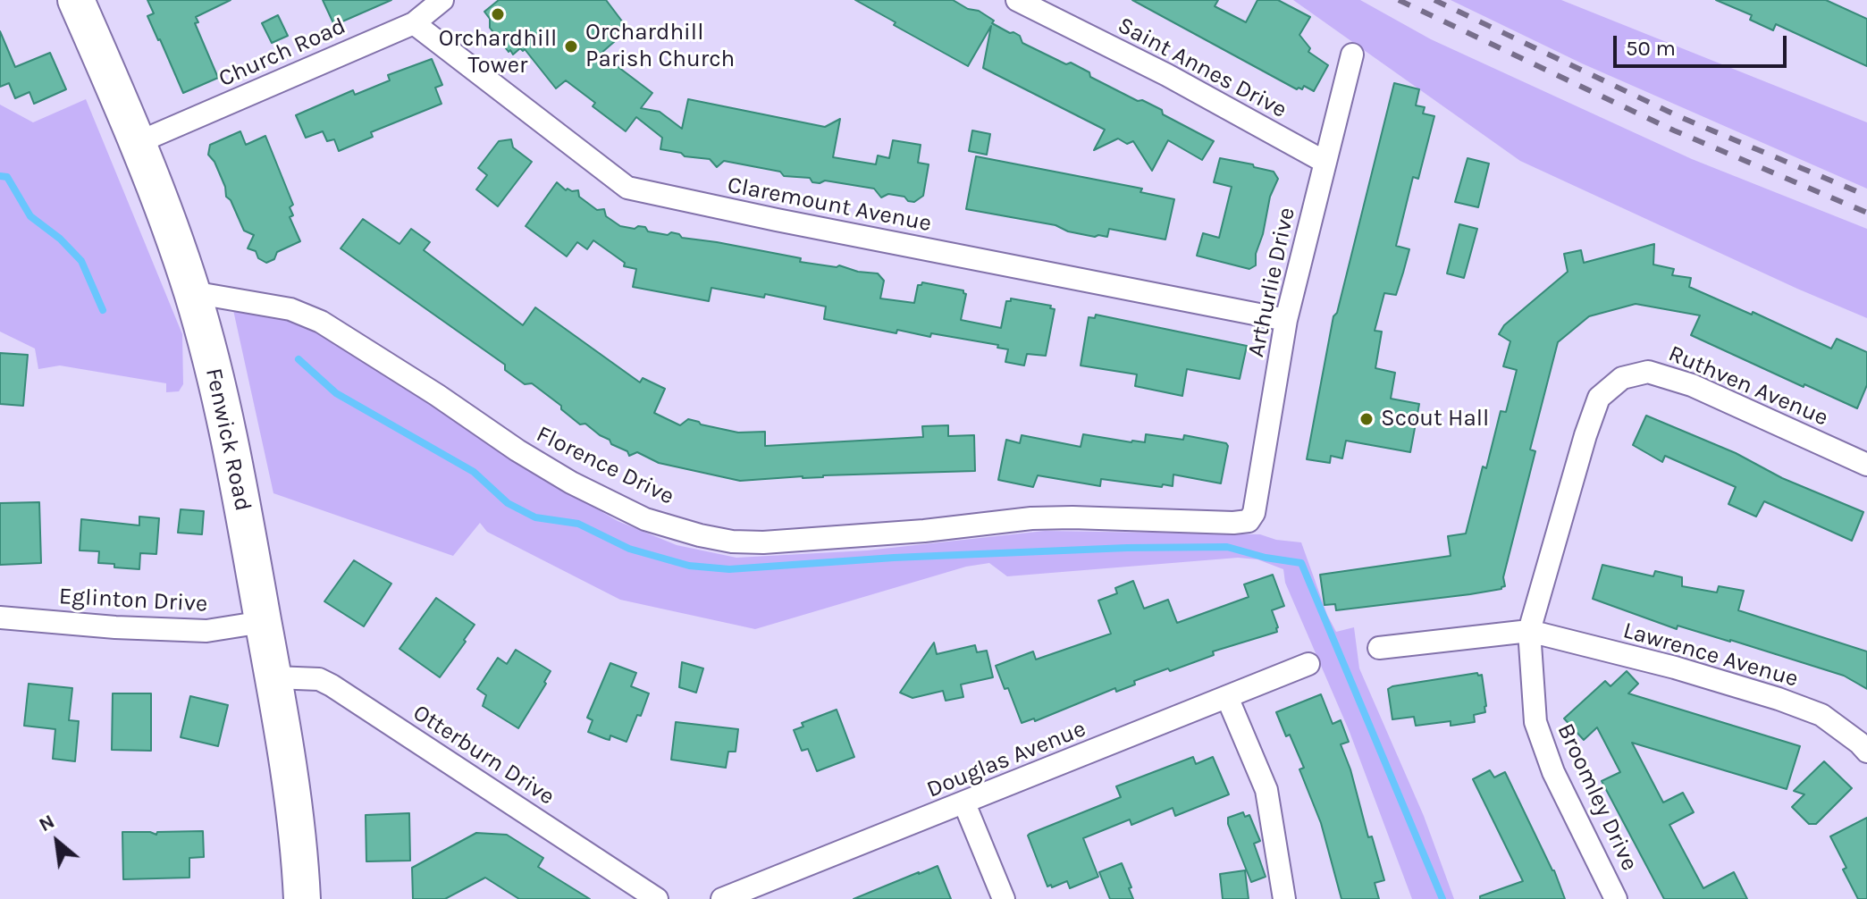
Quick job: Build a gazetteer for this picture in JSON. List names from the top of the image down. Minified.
{"streets":{"main road":["Fenwick Road"],"street":["Church Road","Saint Annes Drive","Claremount Avenue","Arthurlie Drive","Ruthven Avenue","Florence Drive","Eglinton Drive","Lawrence Avenue","Otterburn Drive","Douglas Avenue","Broomley Drive"]},"crossings":[["Church Road","Claremount Avenue"],["Church Road","Fenwick Road"],["Saint Annes Drive","Arthurlie Drive"],["Claremount Avenue","Arthurlie Drive"],["Arthurlie Drive","Florence Drive"],["Ruthven Avenue","Lawrence Avenue"],["Ruthven Avenue","Broomley Drive"],["Fenwick Road","Florence Drive"],["Fenwick Road","Eglinton Drive"],["Fenwick Road","Otterburn Drive"],["Lawrence Avenue","Broomley Drive"]],"places":["Orchardhill Tower","Orchardhill Parish Church","Scout Hall"],"scale_bar":"50 m","north":"top left"}
